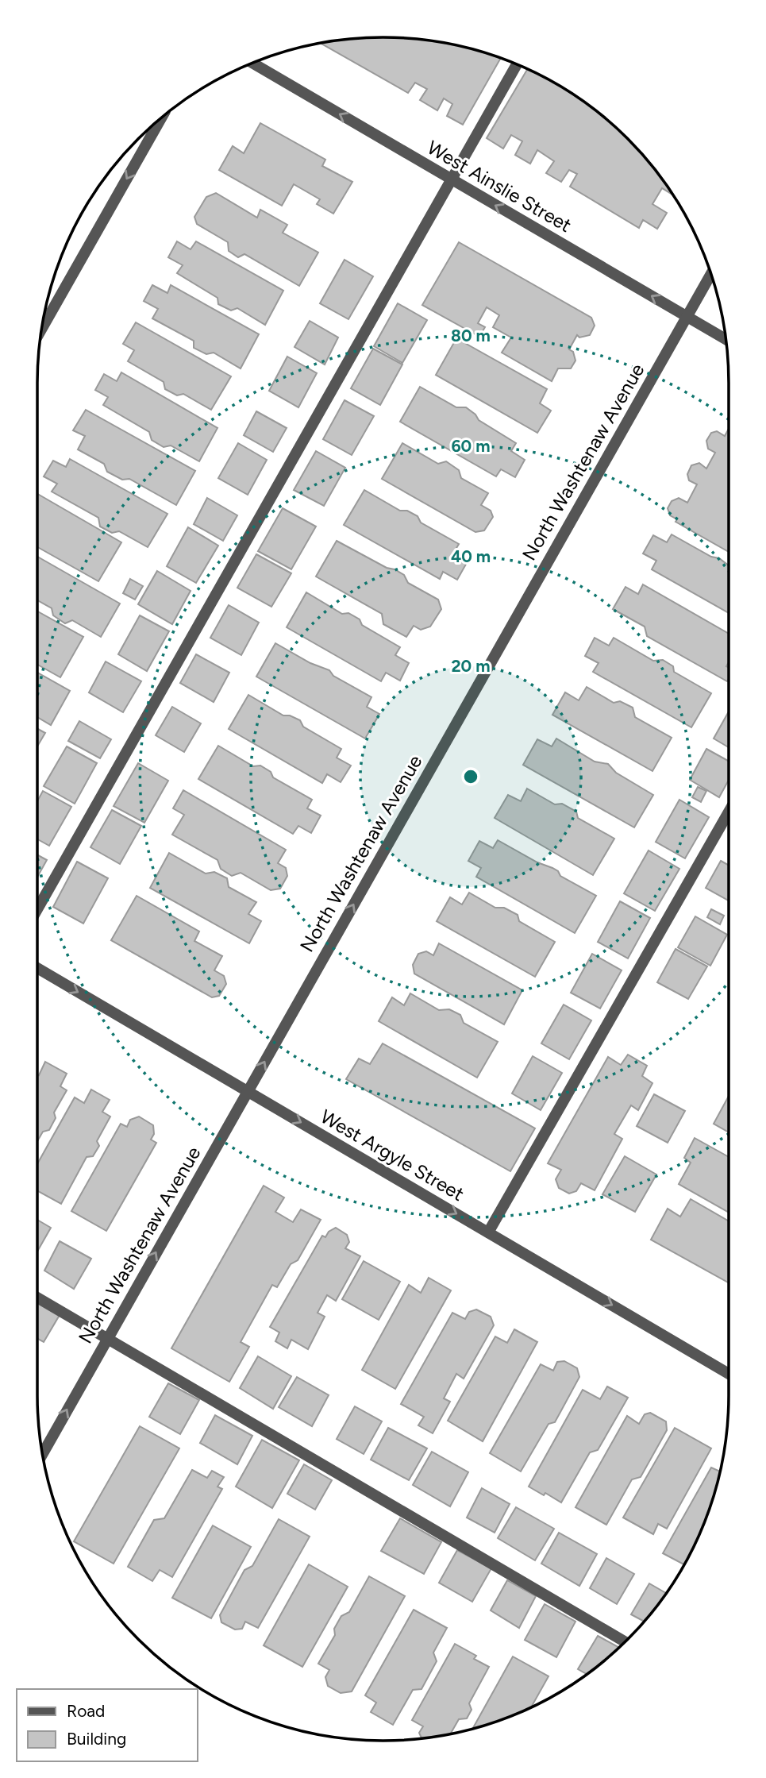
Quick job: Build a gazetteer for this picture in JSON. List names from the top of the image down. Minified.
{"streets":{"street":["West Ainslie Street","North Washtenaw Avenue","West Argyle Street"]},"crossings":[["West Ainslie Street","North Washtenaw Avenue"],["North Washtenaw Avenue","West Argyle Street"]],"one_way":["West Ainslie Street","North Washtenaw Avenue","West Argyle Street"],"legend":["Road","Building"],"rings":["80 m","60 m","40 m","20 m"]}
